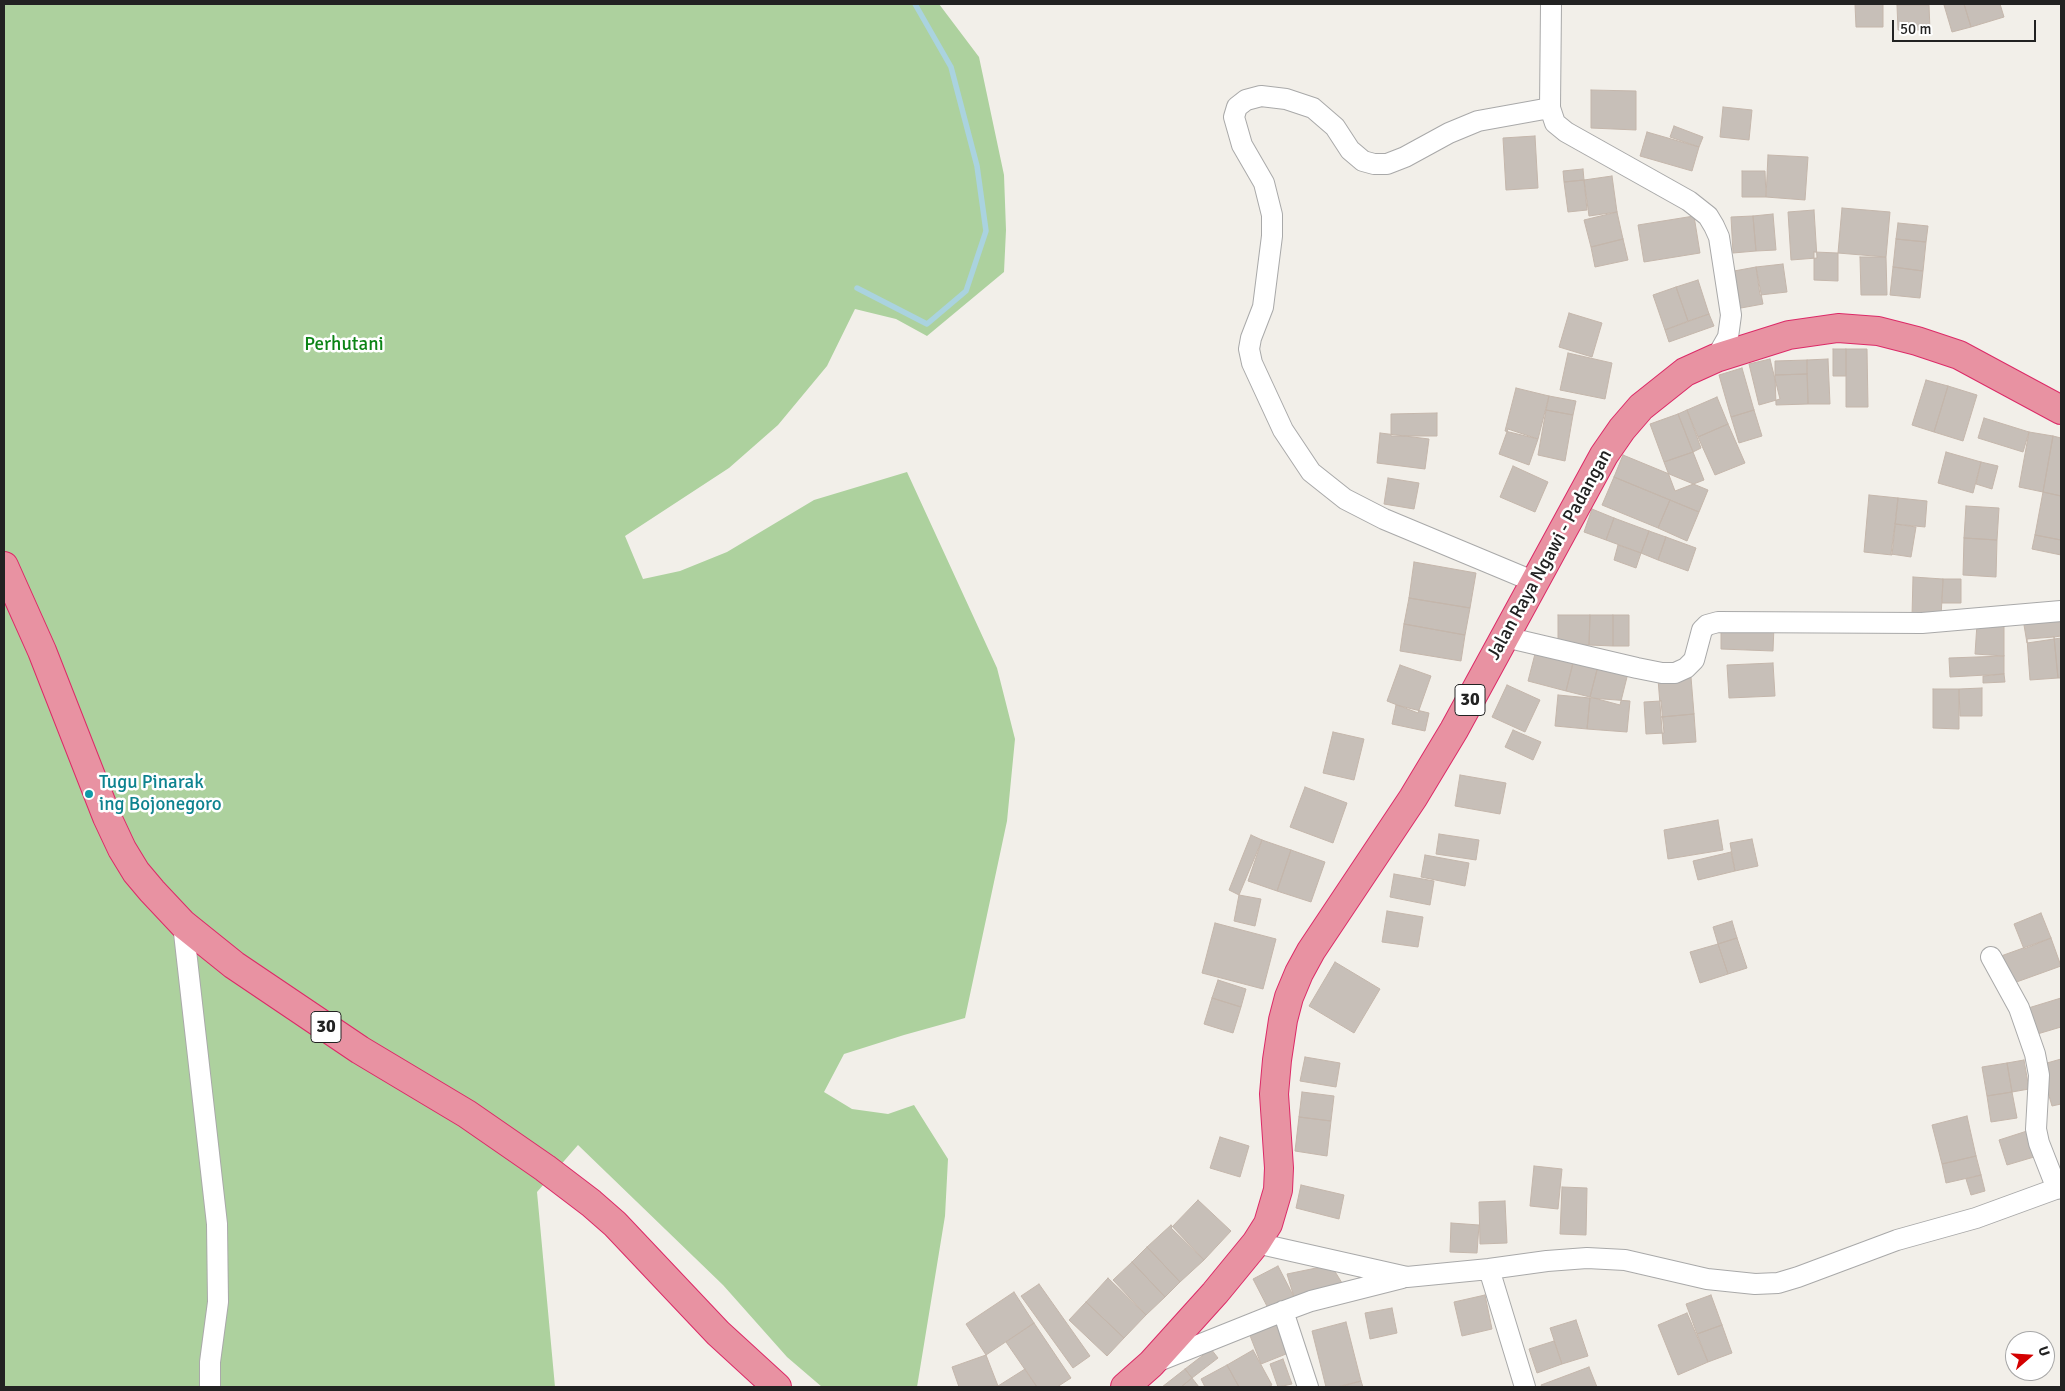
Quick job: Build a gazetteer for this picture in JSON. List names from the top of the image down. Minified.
{"streets":{"highway":["Jalan Raya Ngawi - Padangan","30"]},"parks":["Perhutani"],"places":["Tugu Pinarak ing Bojonegoro"],"scale_bar":"50 m","north":"right"}
